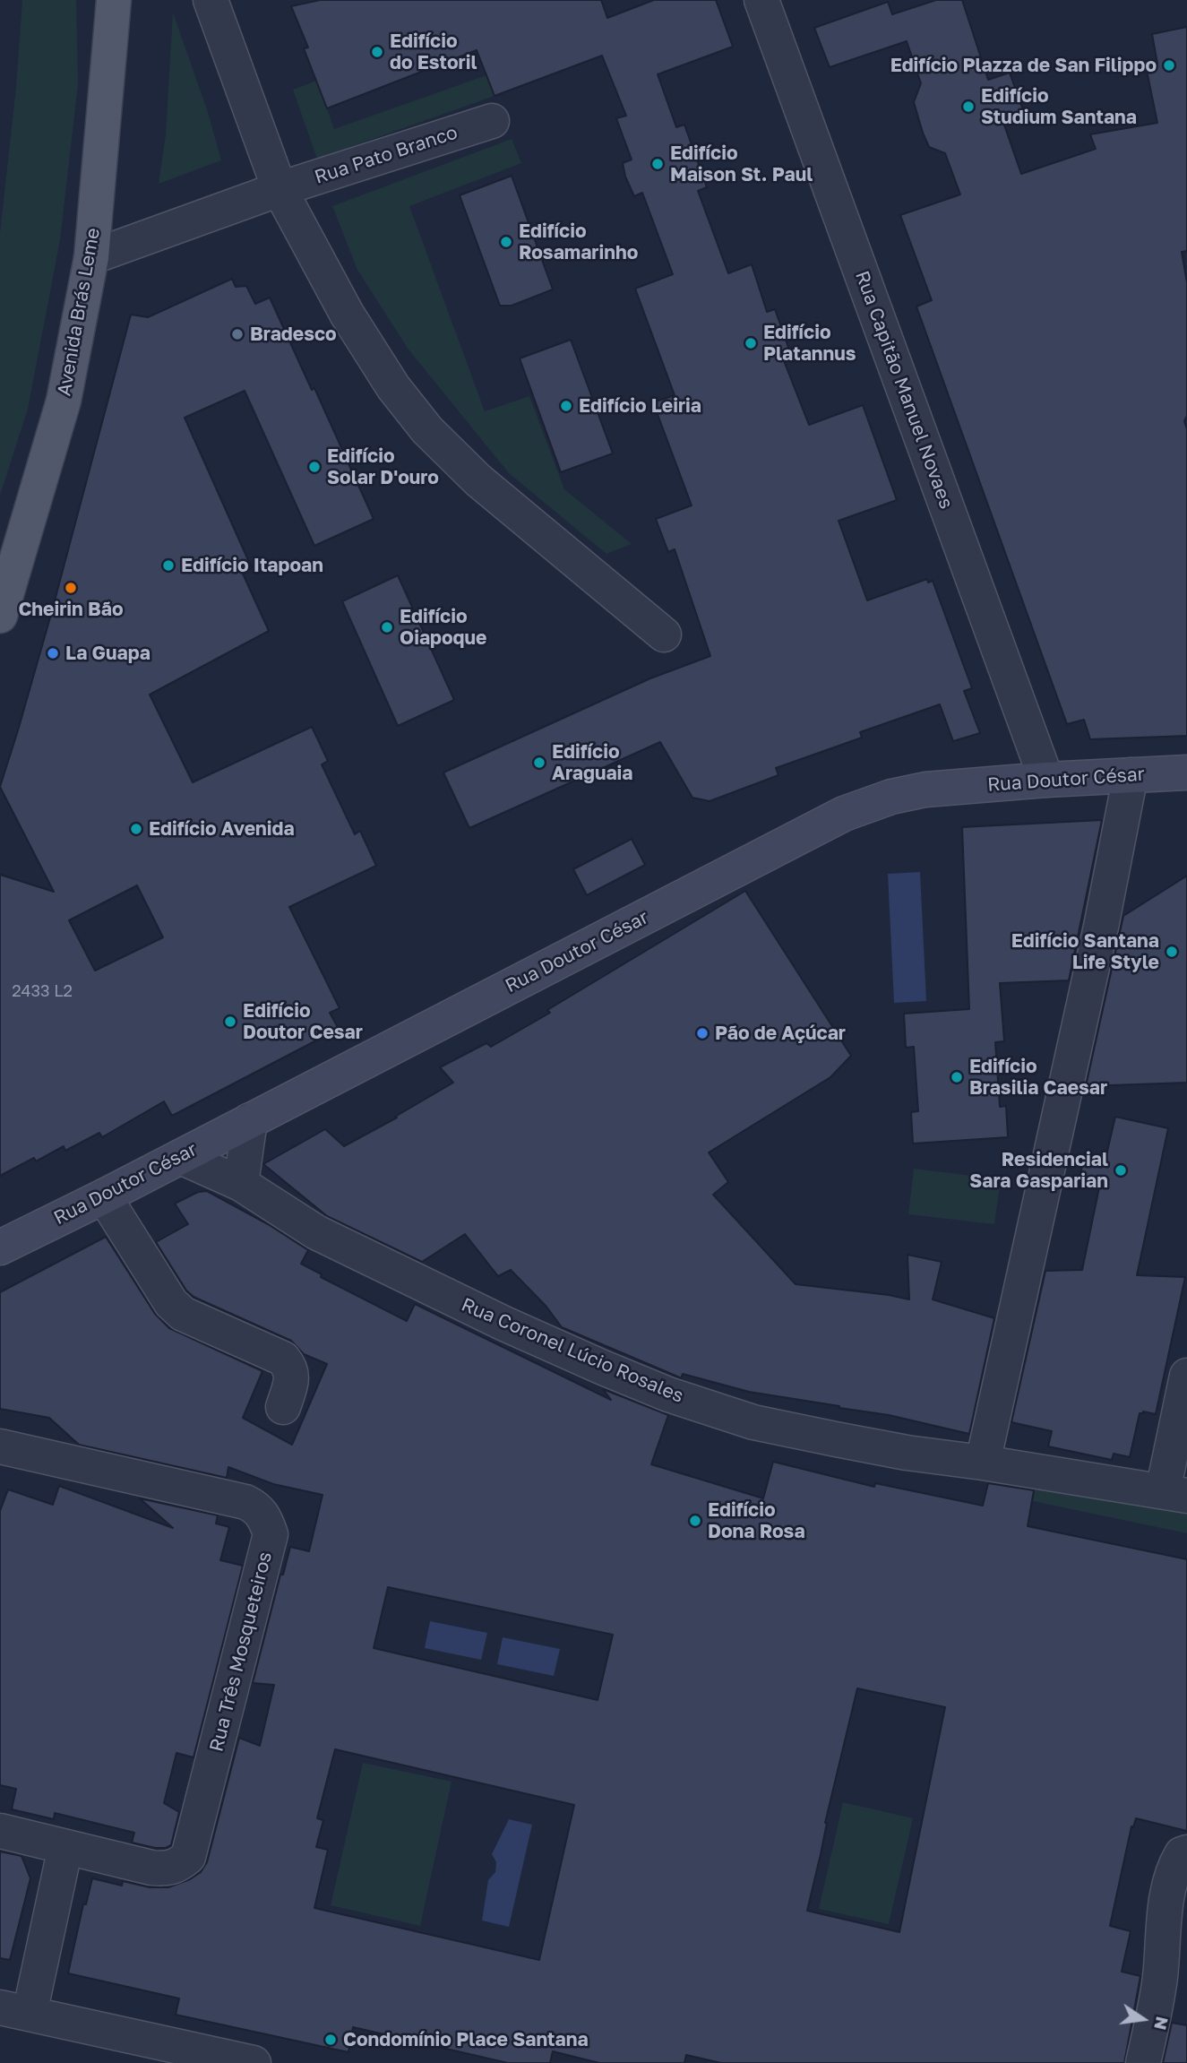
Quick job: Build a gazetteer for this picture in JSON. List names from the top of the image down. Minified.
{"streets":{"main road":["Avenida Brás Leme"],"street":["Rua Pato Branco","Rua Capitão Manuel Novaes","Rua Doutor César","Rua Coronel Lúcio Rosales","Rua Três Mosqueteiros"]},"crossings":[["Rua Pato Branco","Avenida Brás Leme"],["Rua Capitão Manuel Novaes","Rua Doutor César"],["Rua Doutor César","Rua Coronel Lúcio Rosales"]],"places":["Edifício do Estoril","Edifício Plazza de San Filippo","Edifício Studium Santana","Edifício Maison St. Paul","Edifício Rosamarinho","Bradesco","Edifício Platannus","Edifício Leiria","Edifício Solar D'ouro","Edifício Itapoan","Cheirin Bão","Edifício Oiapoque","La Guapa","Edifício Araguaia","Edifício Avenida","Edifício Santana Life Style","Edifício Doutor Cesar","Pão de Açúcar","Edifício Brasilia Caesar","Residencial Sara Gasparian","Edifício Dona Rosa","Condomínio Place Santana"],"house_numbers":["2433 L2"],"north":"right"}
